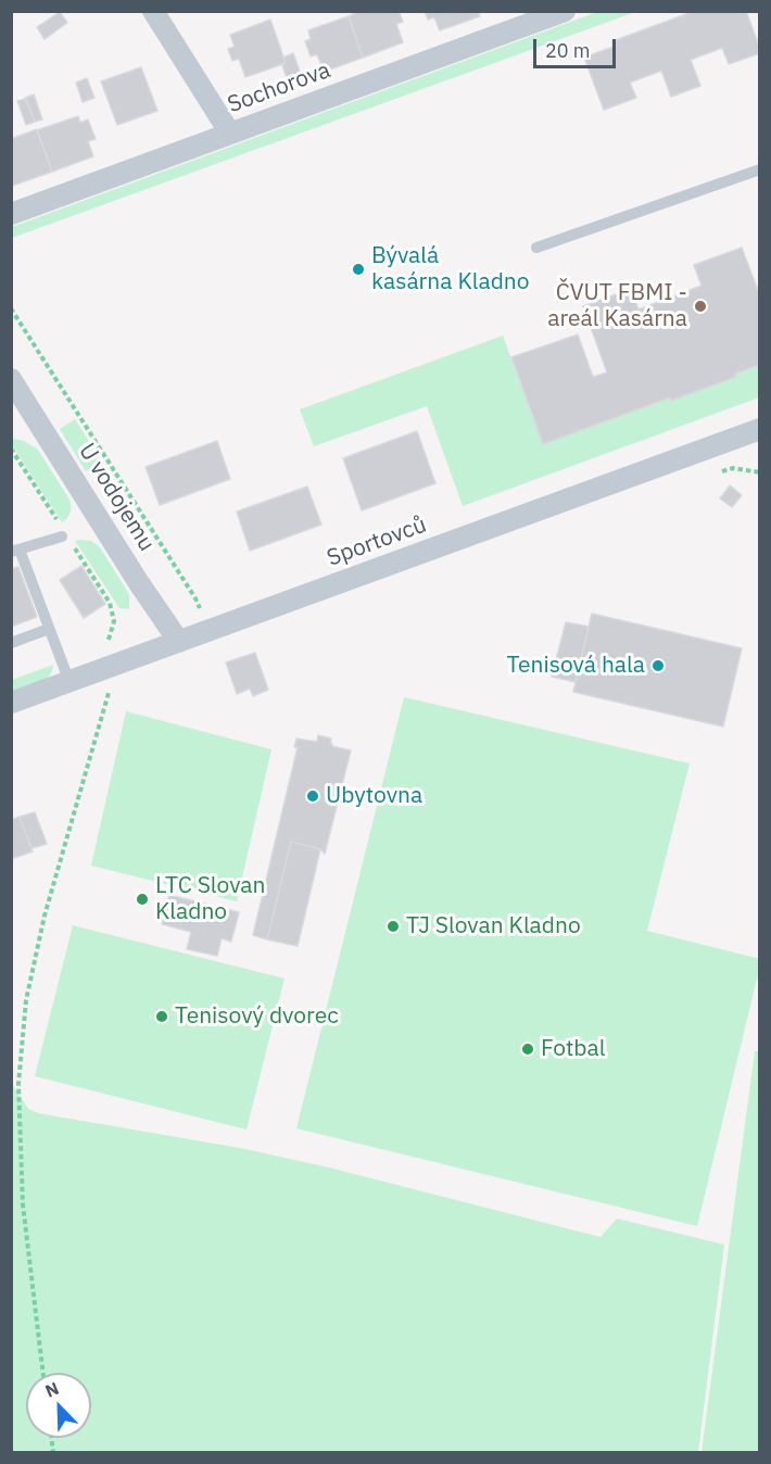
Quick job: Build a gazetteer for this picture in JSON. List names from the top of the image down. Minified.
{"streets":{"street":["Sochorova","U vodojemu","Sportovců"]},"crossings":[["U vodojemu","Sportovců"]],"places":["Bývalá kasárna Kladno","ČVUT FBMI - areál Kasárna","Tenisová hala","Ubytovna","LTC Slovan Kladno","TJ Slovan Kladno","Tenisový dvorec","Fotbal"],"scale_bar":"20 m","north":"top left"}
